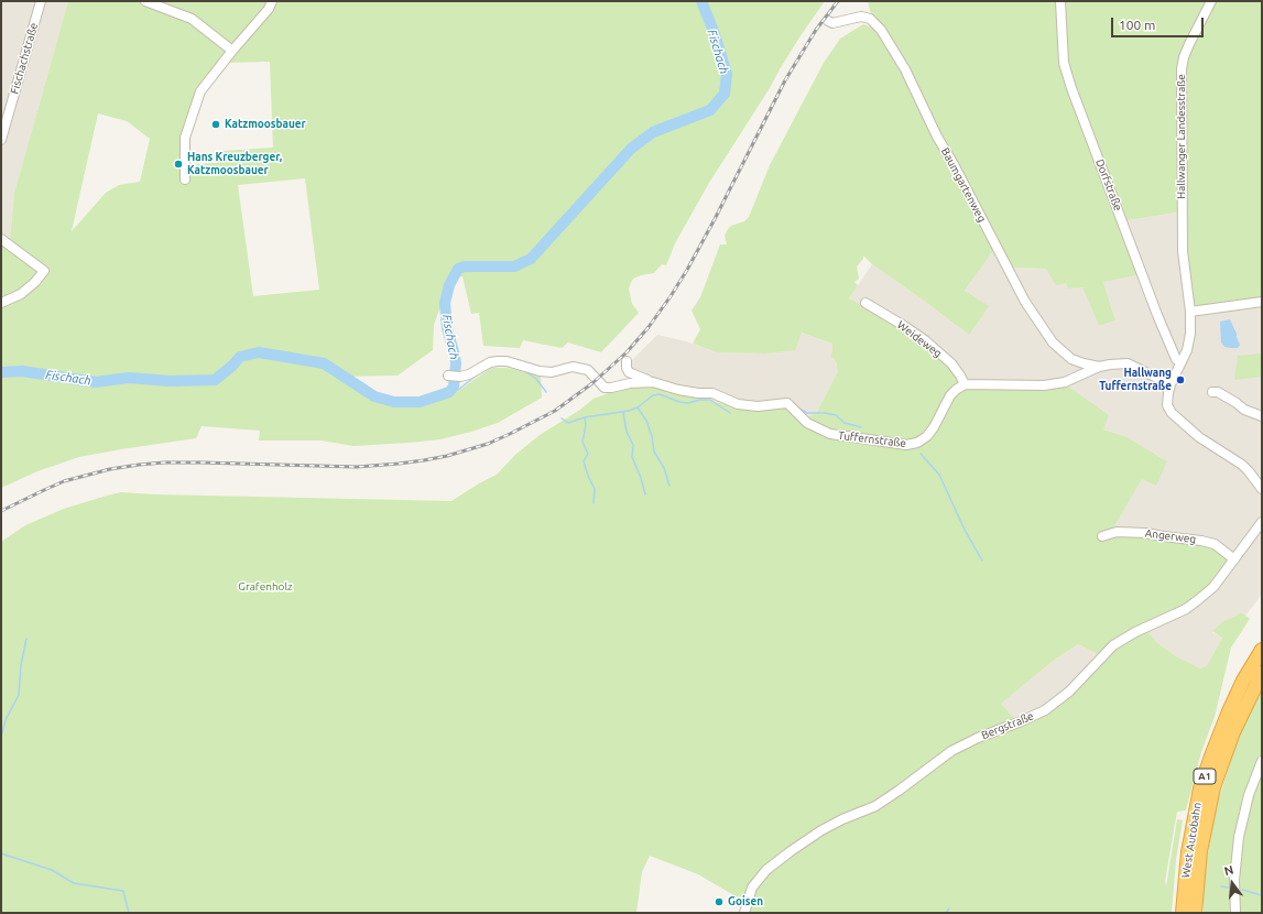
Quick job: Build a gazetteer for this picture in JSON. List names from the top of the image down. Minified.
{"streets":{"highway":["A1","West Autobahn"],"street":["Fischachstraße","Hallwanger Landesstraße","Baumgartenweg","Dorfstraße","Weideweg","Tuffernstraße","Angerweg","Bergstraße"]},"crossings":[["Weideweg","Tuffernstraße"],["Angerweg","Bergstraße"]],"water":["Fischach"],"parks":["Grafenholz"],"places":["Katzmoosbauer","Hans Kreuzberger, Katzmoosbauer","Hallwang Tuffernstraße","Goisen"],"scale_bar":"100 m","north":"top"}
